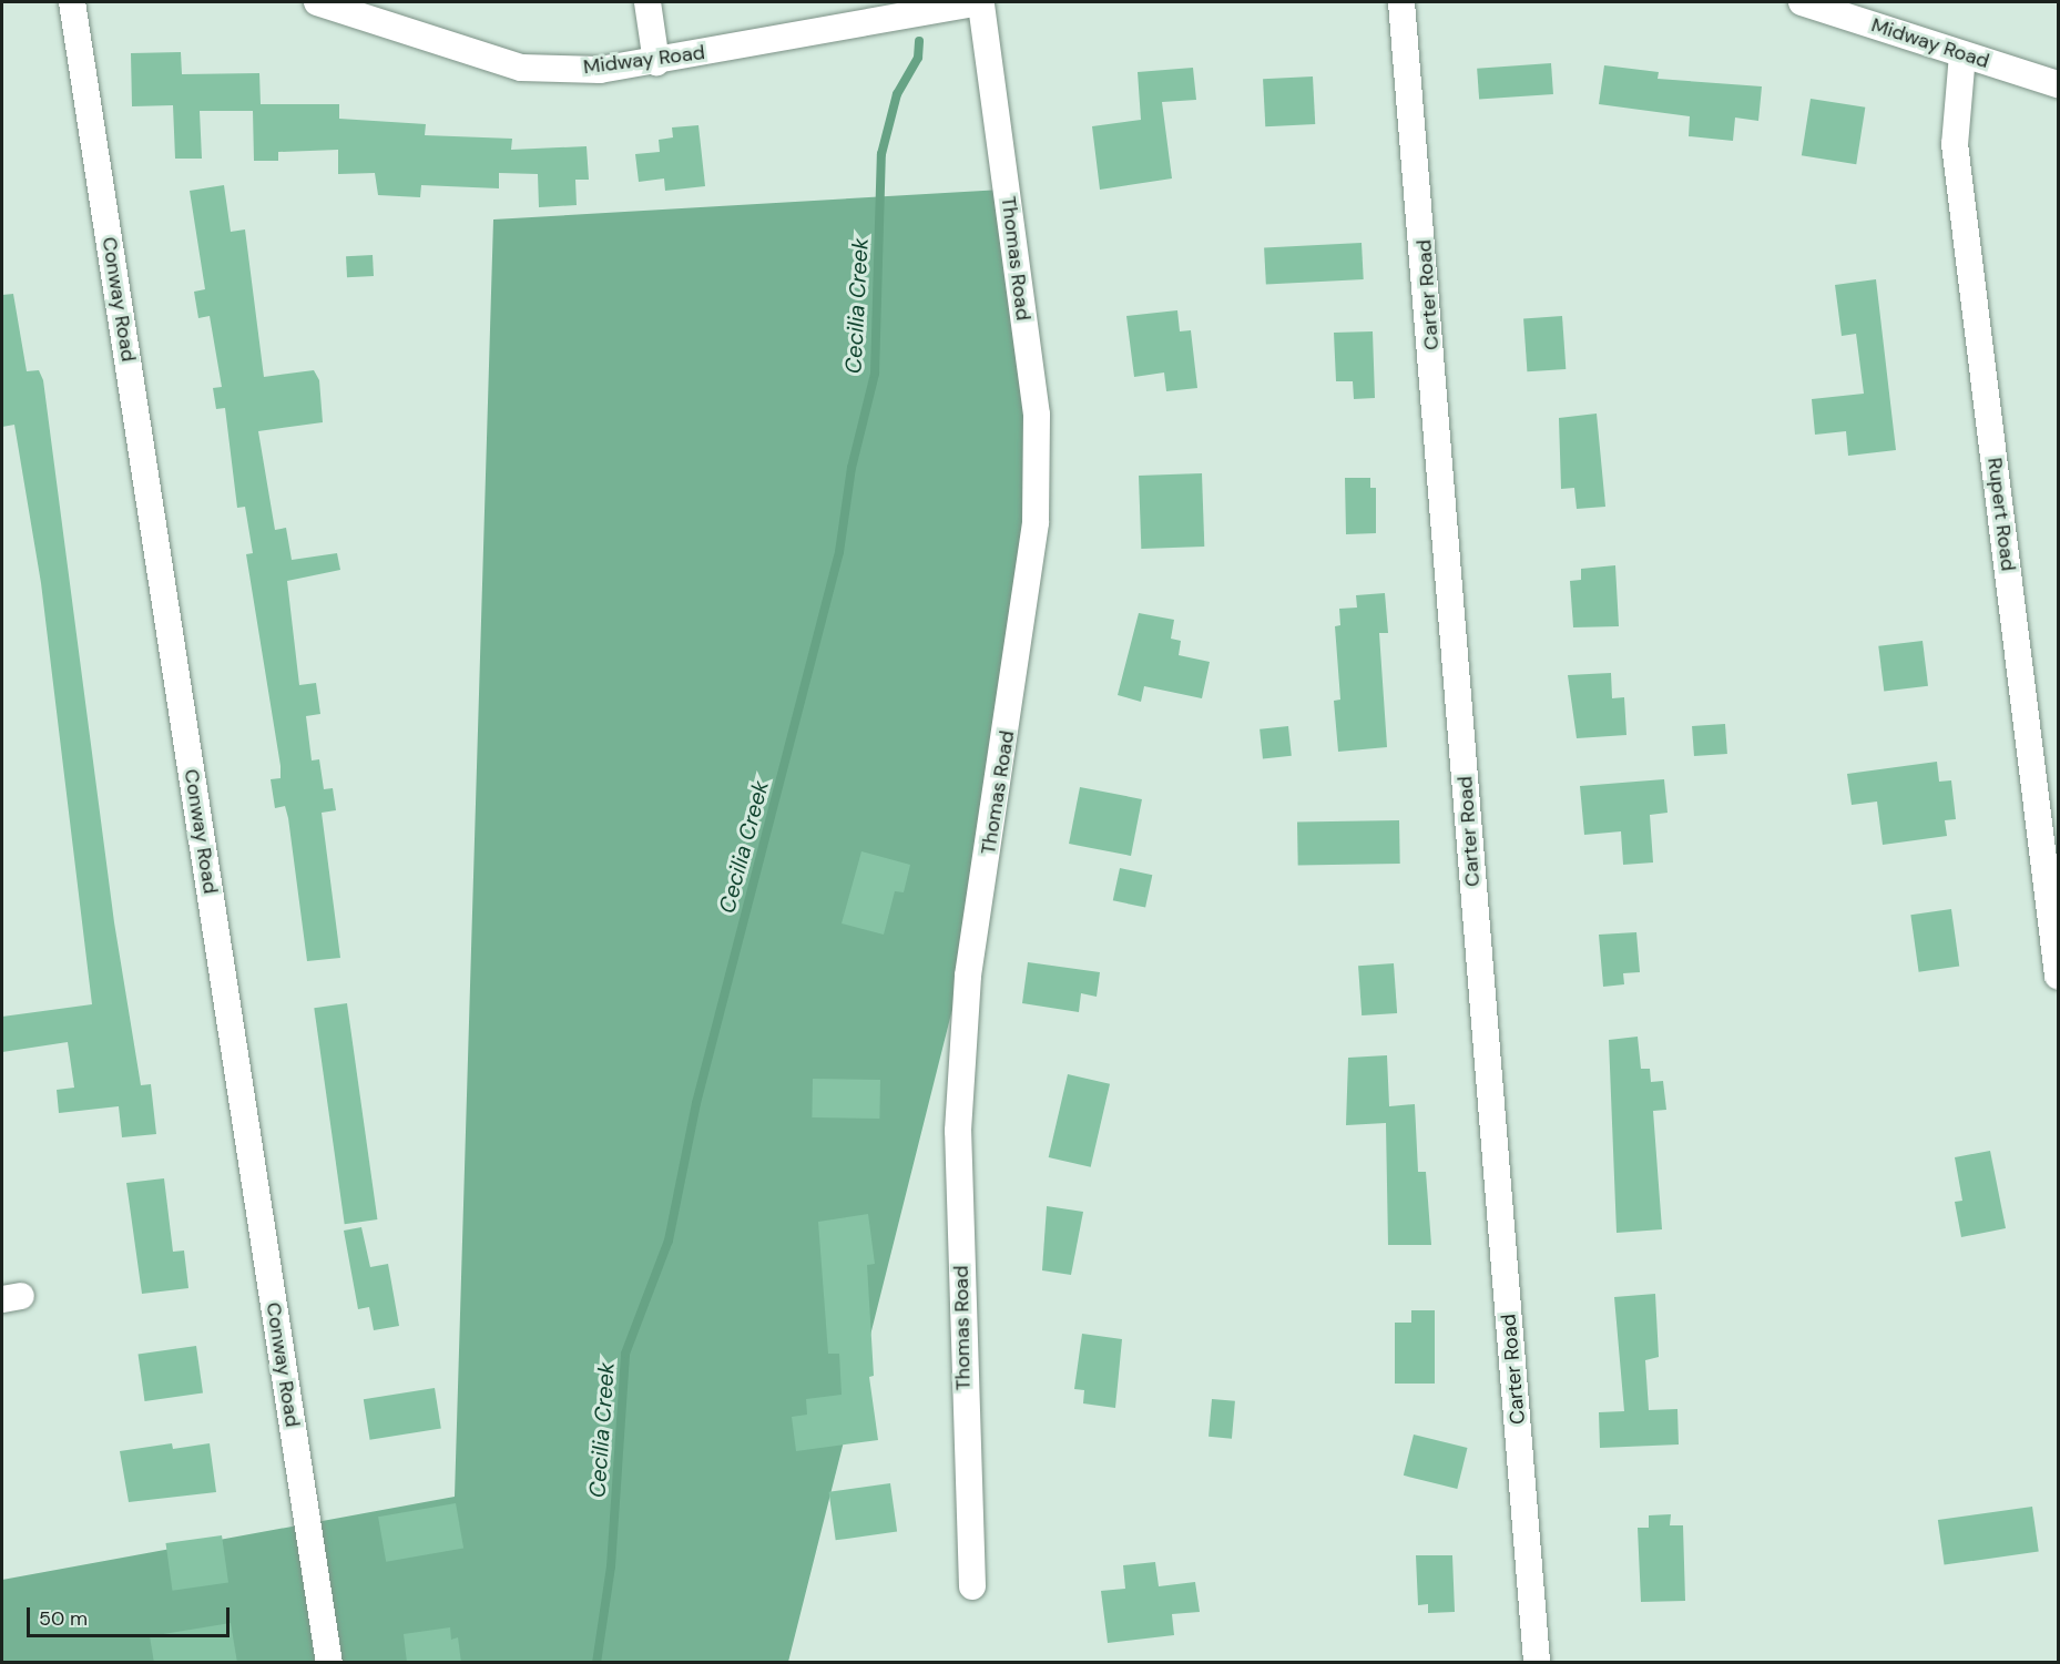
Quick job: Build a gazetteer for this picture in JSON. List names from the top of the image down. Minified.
{"streets":{"street":["Midway Road","Thomas Road","Carter Road","Conway Road","Rupert Road"]},"crossings":[["Midway Road","Thomas Road"],["Midway Road","Rupert Road"]],"water":["Cecilia Creek"],"scale_bar":"50 m"}
